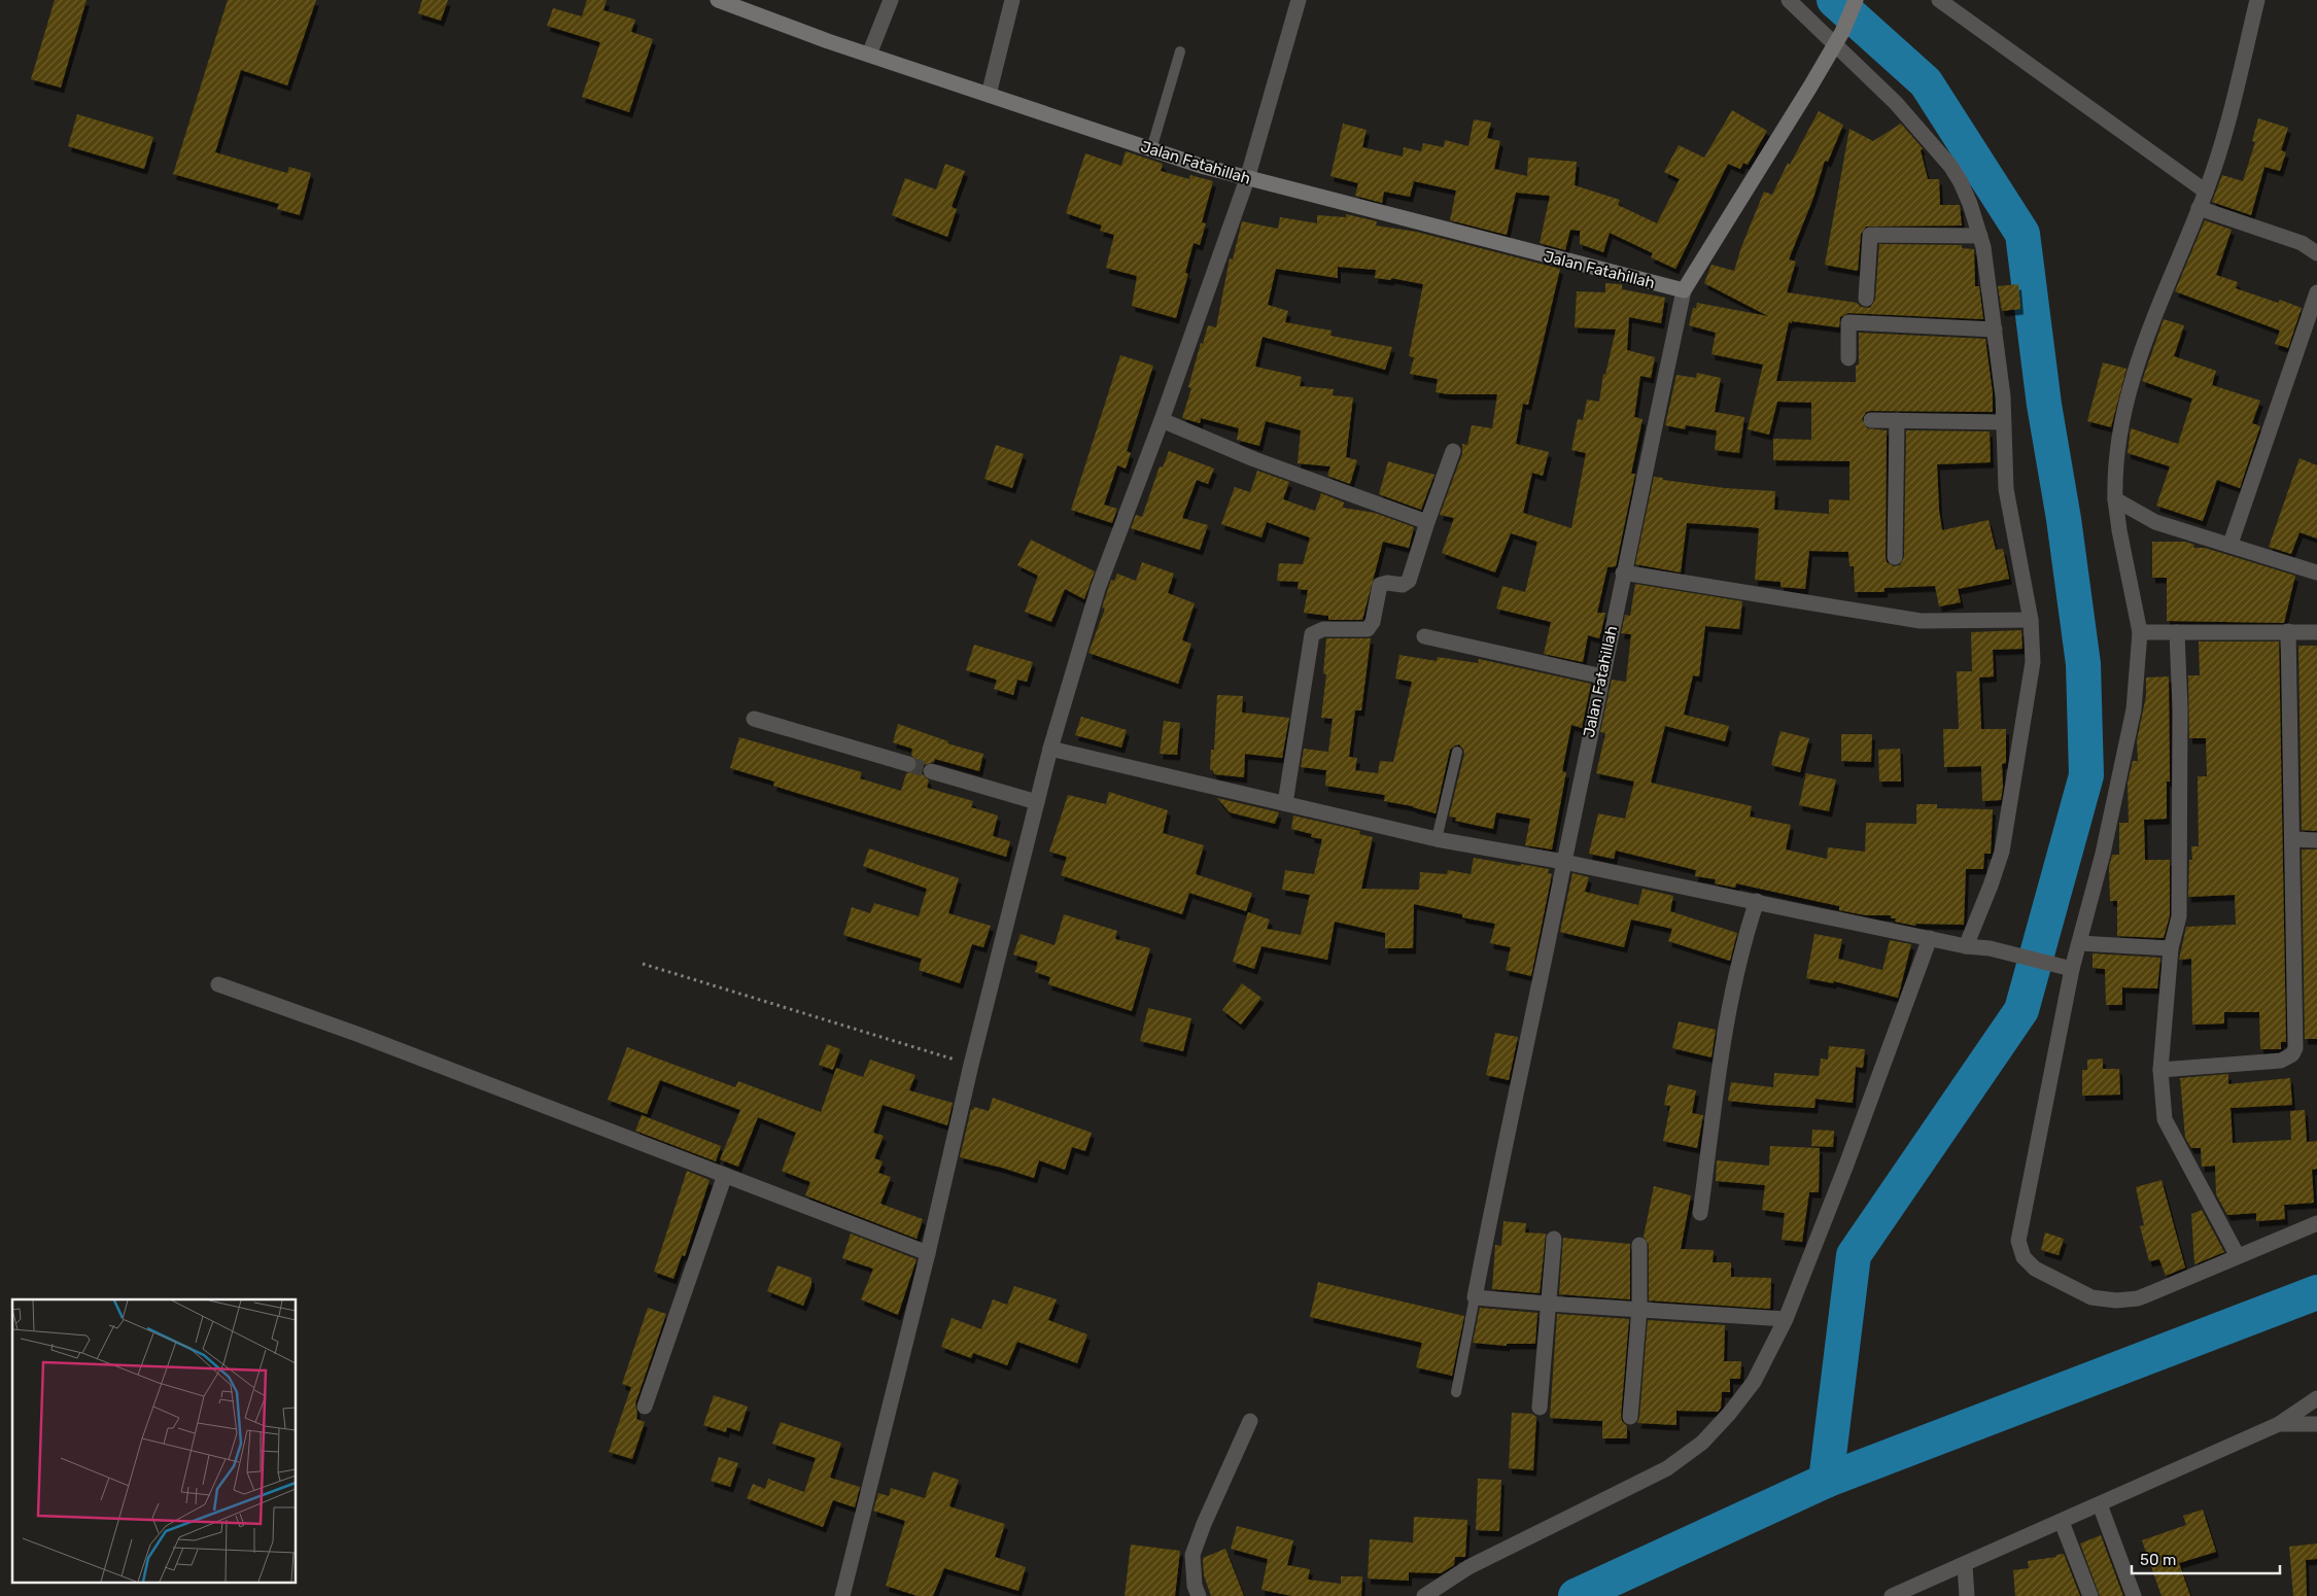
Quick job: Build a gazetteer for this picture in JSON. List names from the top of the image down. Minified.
{"streets":{"street":["Jalan Fatahillah"]},"scale_bar":"50 m"}
